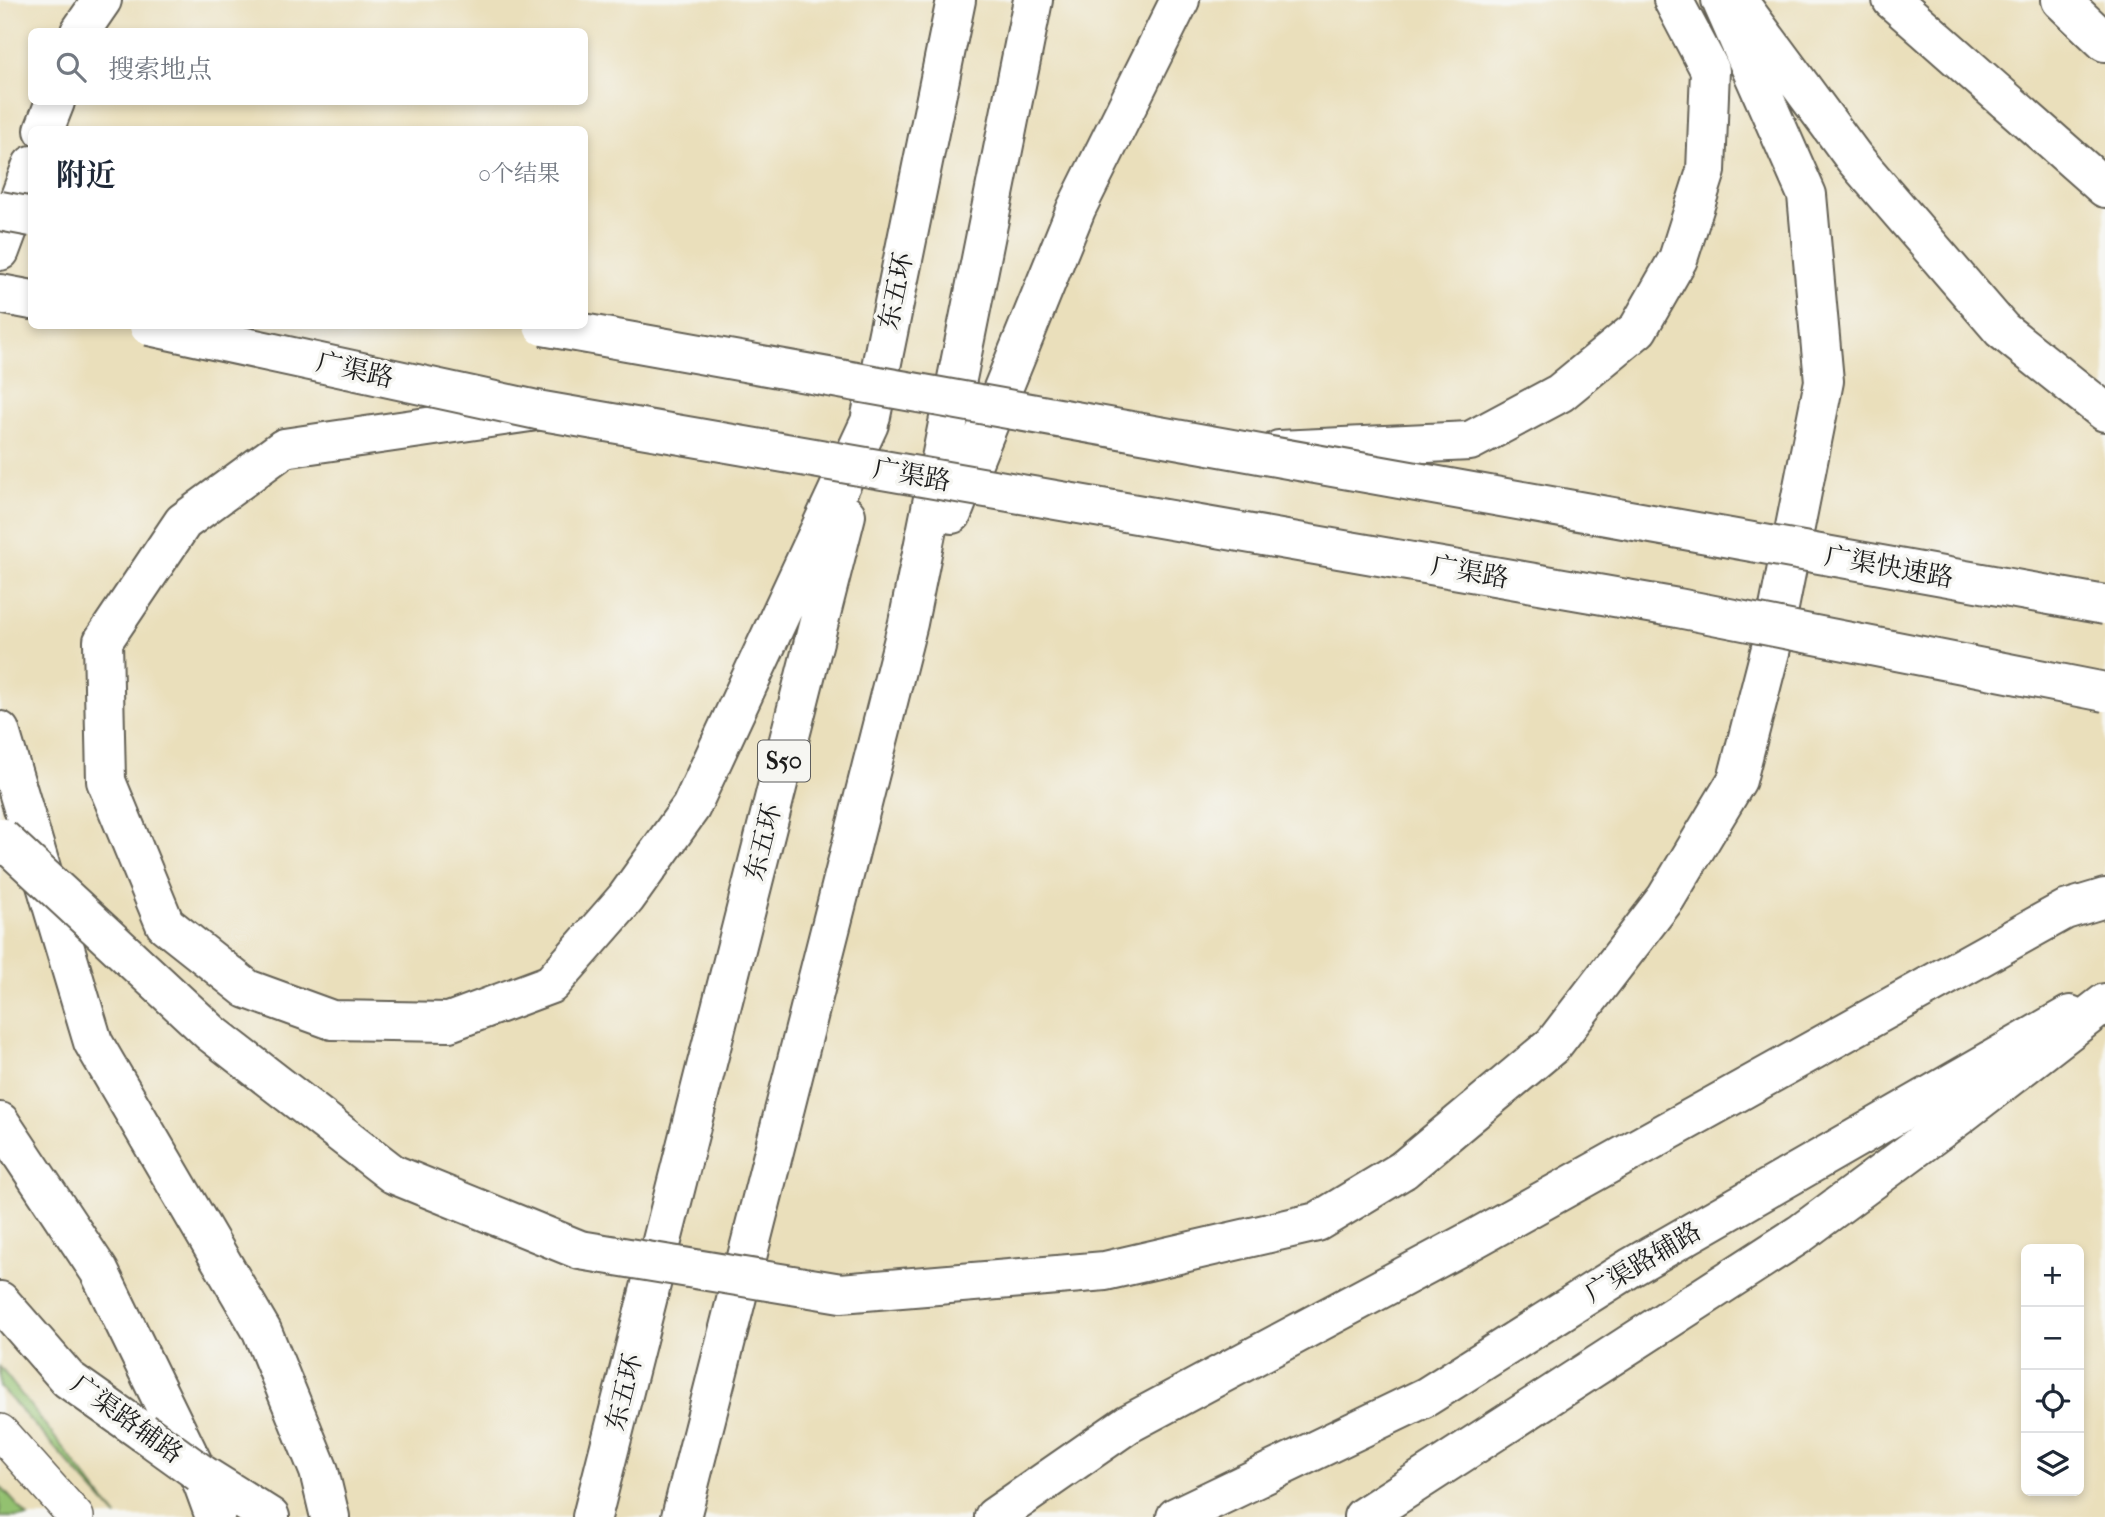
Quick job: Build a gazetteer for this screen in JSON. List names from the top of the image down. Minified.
{"streets":{"main road":["东五环","广渠路","广渠快速路","S50","广渠路辅路"]},"page":{"search":"搜索地点","heading":["附近","0个结果"],"map_buttons":["+","−"]}}
